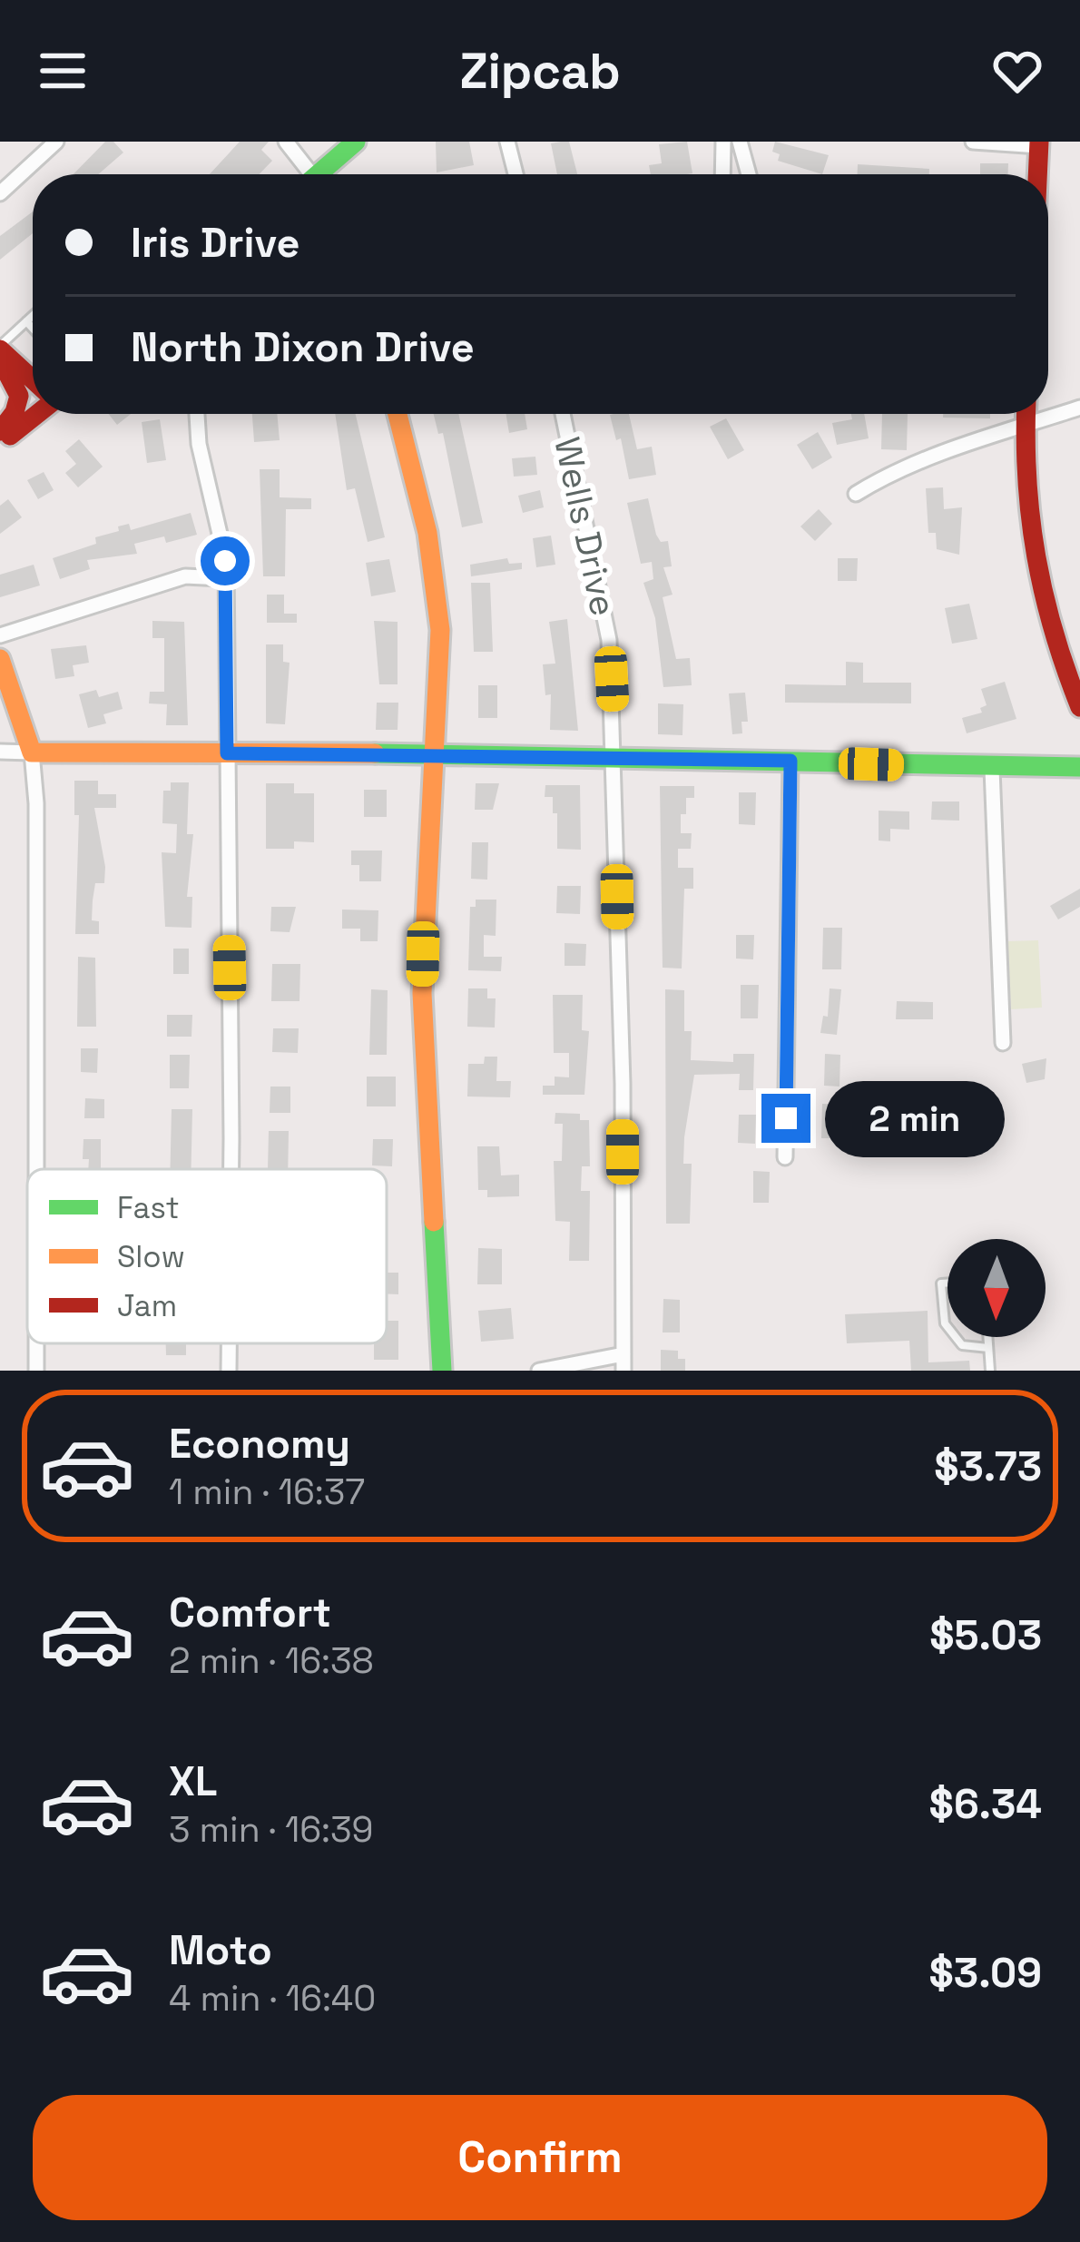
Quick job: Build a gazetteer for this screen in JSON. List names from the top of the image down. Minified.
{"streets":{"street":["Wells Drive"]},"legend":["Fast","Slow","Jam"],"north":"bottom","page":{"header":"Zipcab","banner":["Iris Drive","North Dixon Drive"],"bubble":"2 min","list":[{"name":"Economy","note":"1 min · 16:37","value":"$3.73"},{"name":"Comfort","note":"2 min · 16:38","value":"$5.03"},{"name":"XL","note":"3 min · 16:39","value":"$6.34"},{"name":"Moto","note":"4 min · 16:40","value":"$3.09"}],"buttons":"Confirm"}}
